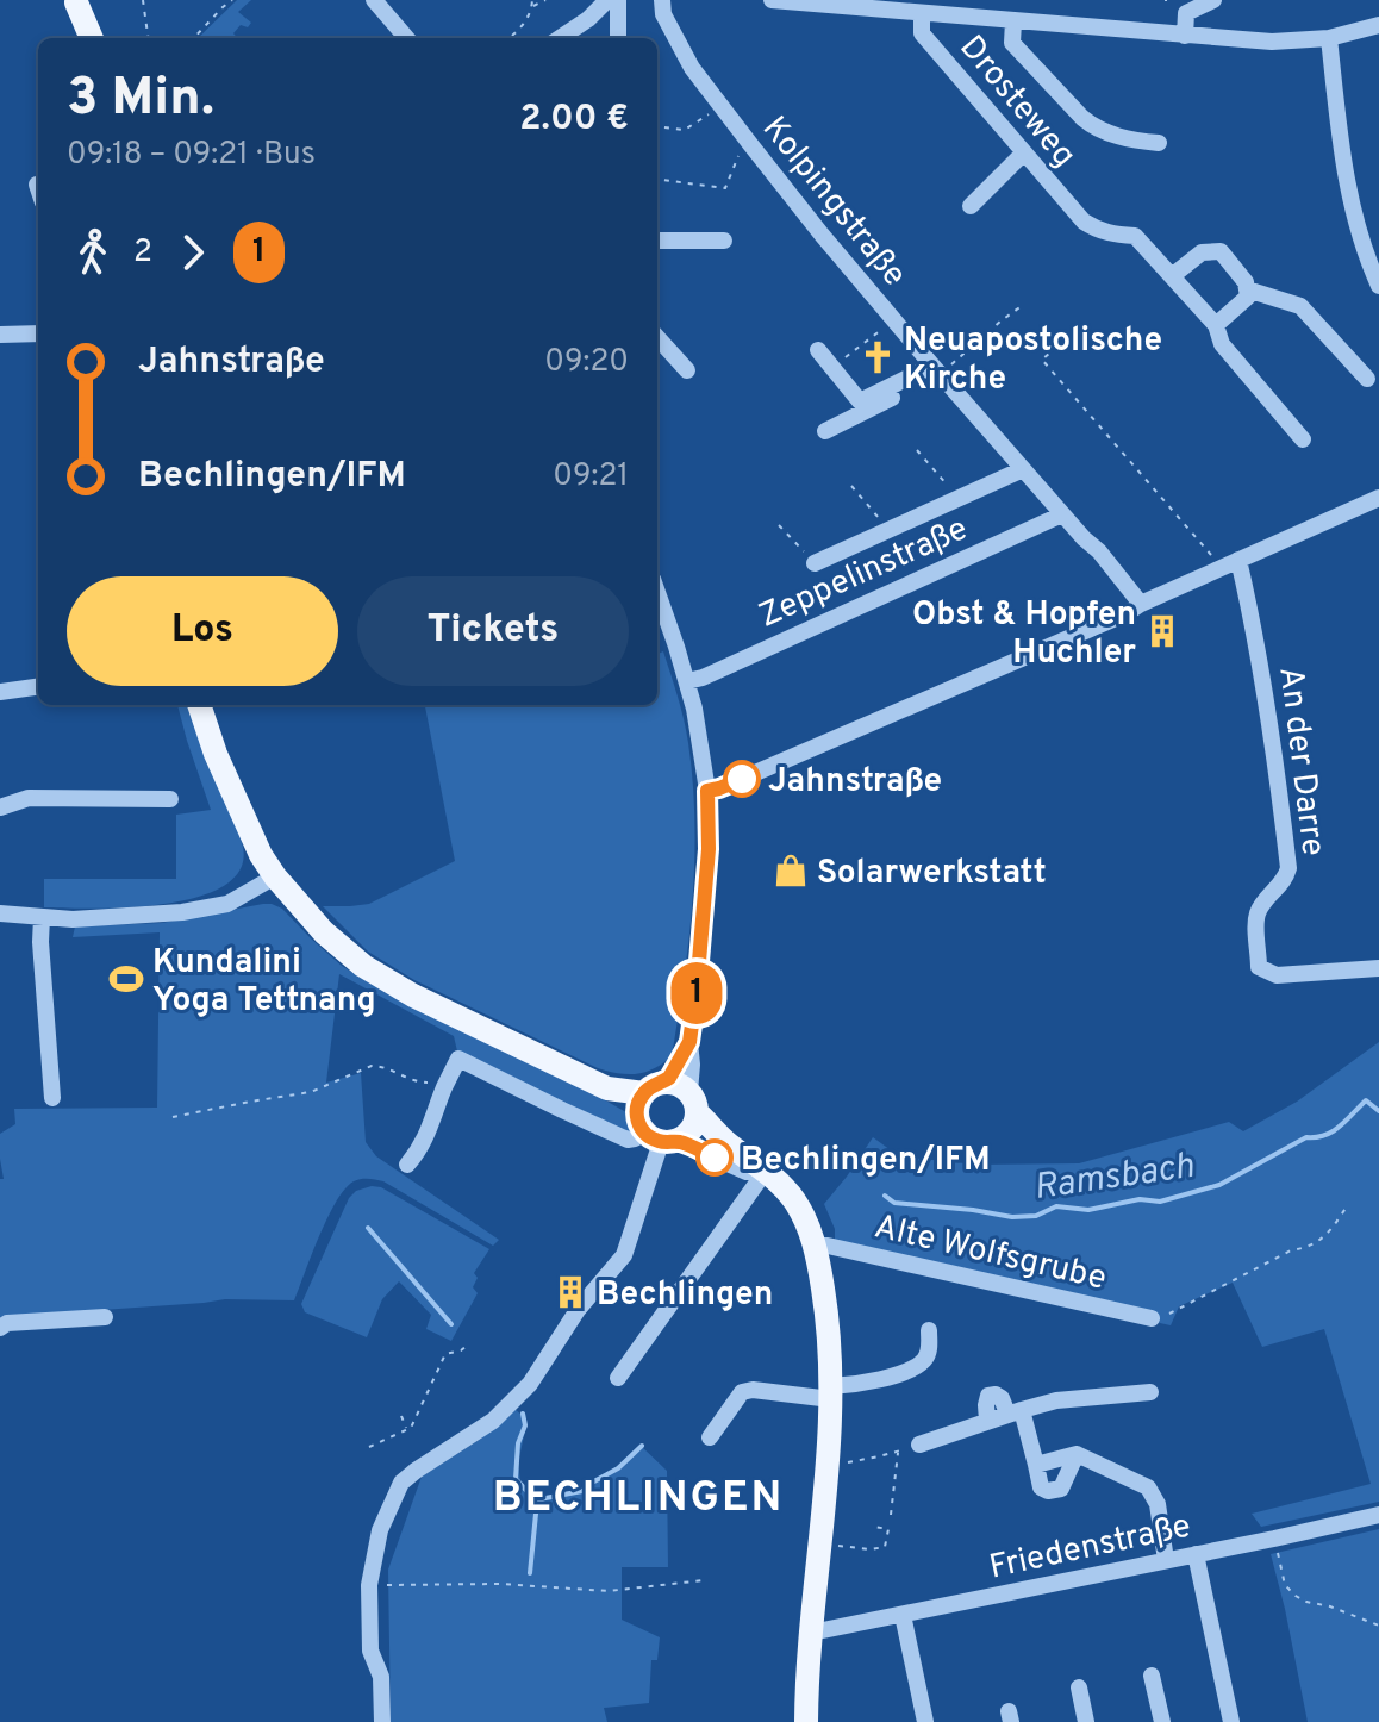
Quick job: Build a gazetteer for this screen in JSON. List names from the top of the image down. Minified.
{"streets":{"street":["Drosteweg","Kolpingstraße","Zeppelinstraße","An der Darre","Alte Wolfsgrube","Friedenstraße"]},"crossings":[["Kolpingstraße","Zeppelinstraße"]],"districts":["BECHLINGEN"],"water":["Ramsbach"],"places":{"church":["Neuapostolische Kirche"],"building":["Obst & Hopfen Huchler","Bechlingen"],"other":["Jahnstraße","Bechlingen/IFM"],"shop":["Solarwerkstatt"],"sports":["Kundalini Yoga Tettnang"]},"lines":["bus line 1"],"page":{"on_map":"1","heading":["3 Min.","09:18 – 09:21 · Bus","2.00 €"],"legs":["2","1"],"list":[{"name":"Jahnstraße","value":"09:20"},{"name":"Bechlingen/IFM","value":"09:21"}],"buttons":["Los","Tickets"]}}
